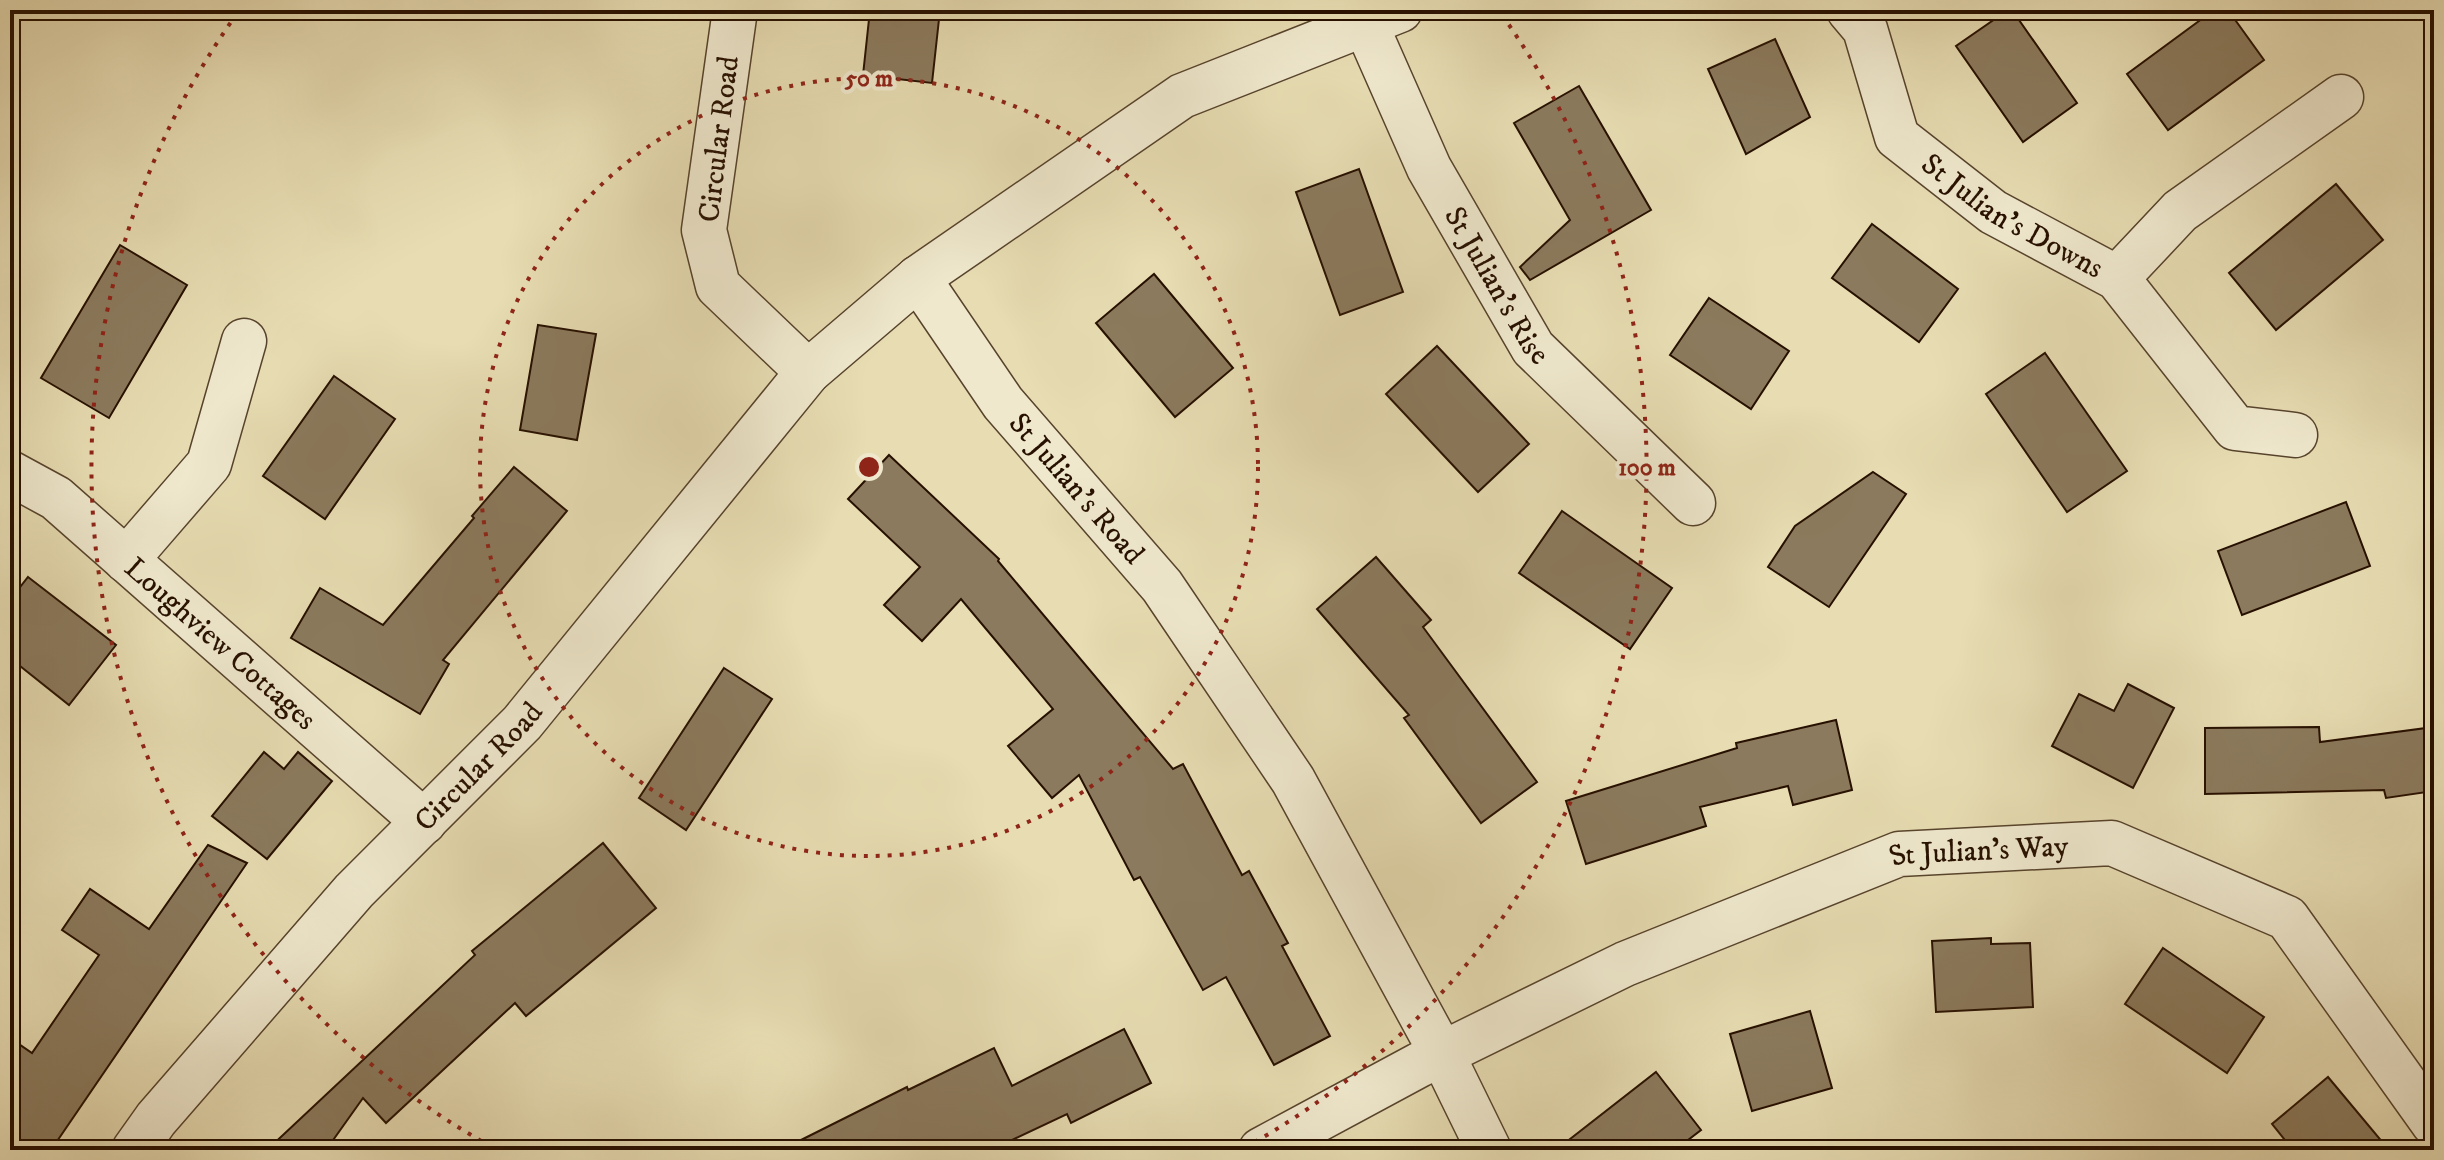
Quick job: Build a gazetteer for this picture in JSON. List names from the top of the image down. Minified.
{"streets":{"street":["Circular Road","St Julian's Downs","St Julian's Rise","St Julian's Road","Loughview Cottages","St Julian's Way"]},"crossings":[["Circular Road","St Julian's Road"],["Circular Road","Loughview Cottages"],["St Julian's Road","St Julian's Way"]],"rings":["50 m","100 m"]}
